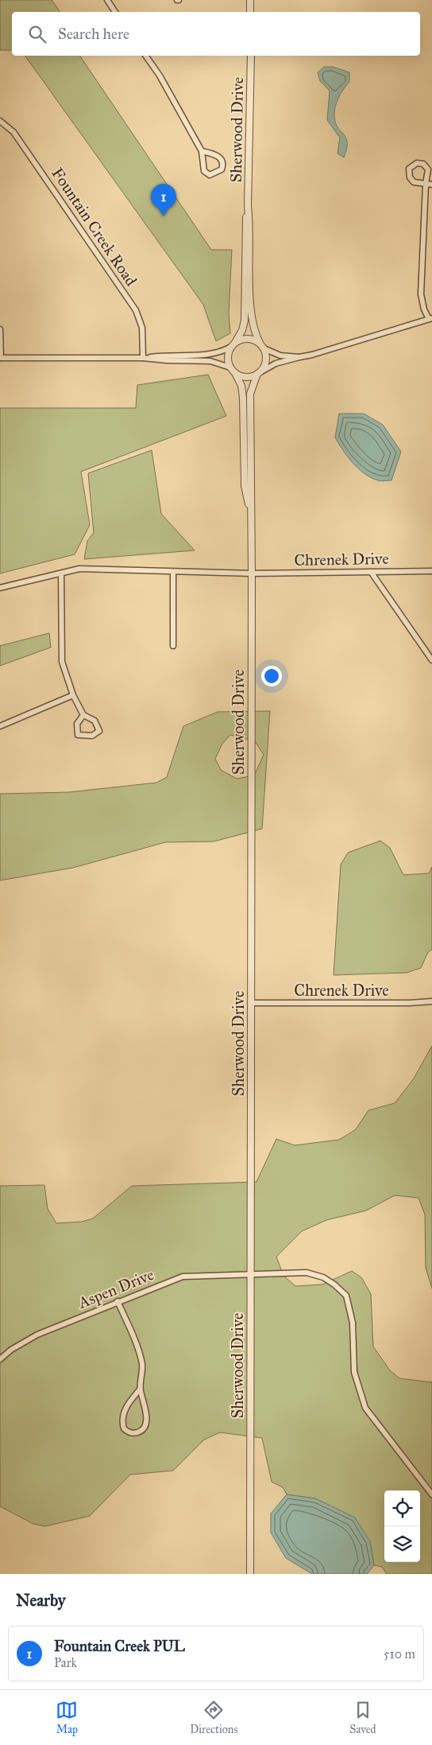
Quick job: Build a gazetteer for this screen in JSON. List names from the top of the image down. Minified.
{"streets":{"street":["Sherwood Drive","Fountain Creek Road","Chrenek Drive","Aspen Drive"]},"crossings":[["Sherwood Drive","Chrenek Drive"],["Sherwood Drive","Aspen Drive"]],"page":{"search":"Search here","pins":"1","heading":"Nearby","list":[{"mark":"1","name":"Fountain Creek PUL","note":"Park","value":"510 m"}],"nav":["Map","Directions","Saved"]}}
